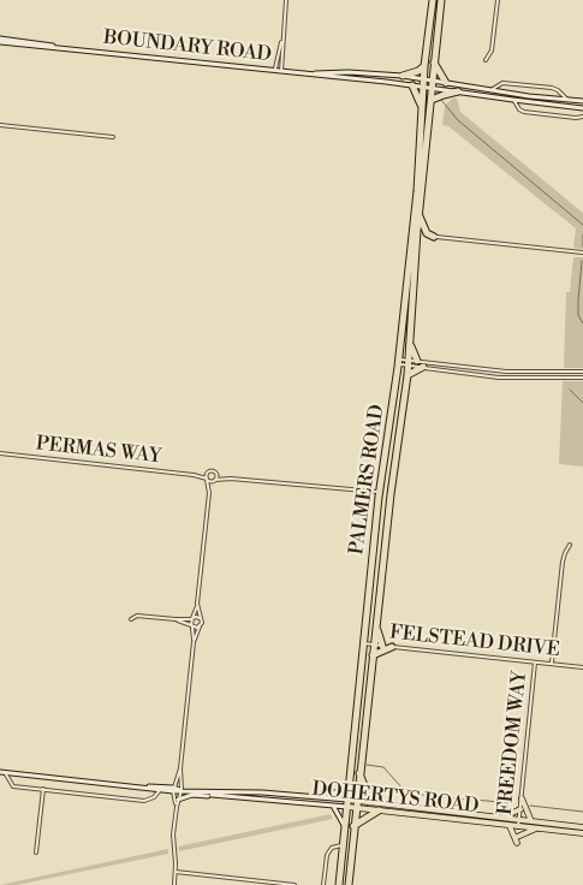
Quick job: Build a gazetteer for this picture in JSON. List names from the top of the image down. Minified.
{"streets":{"highway":["PALMERS ROAD"],"main road":["BOUNDARY ROAD","DOHERTYS ROAD"],"street":["PERMAS WAY","FELSTEAD DRIVE","FREEDOM WAY"]},"crossings":[["BOUNDARY ROAD","PALMERS ROAD"],["PALMERS ROAD","FELSTEAD DRIVE"],["PALMERS ROAD","DOHERTYS ROAD"],["FELSTEAD DRIVE","FREEDOM WAY"],["FREEDOM WAY","DOHERTYS ROAD"]]}
